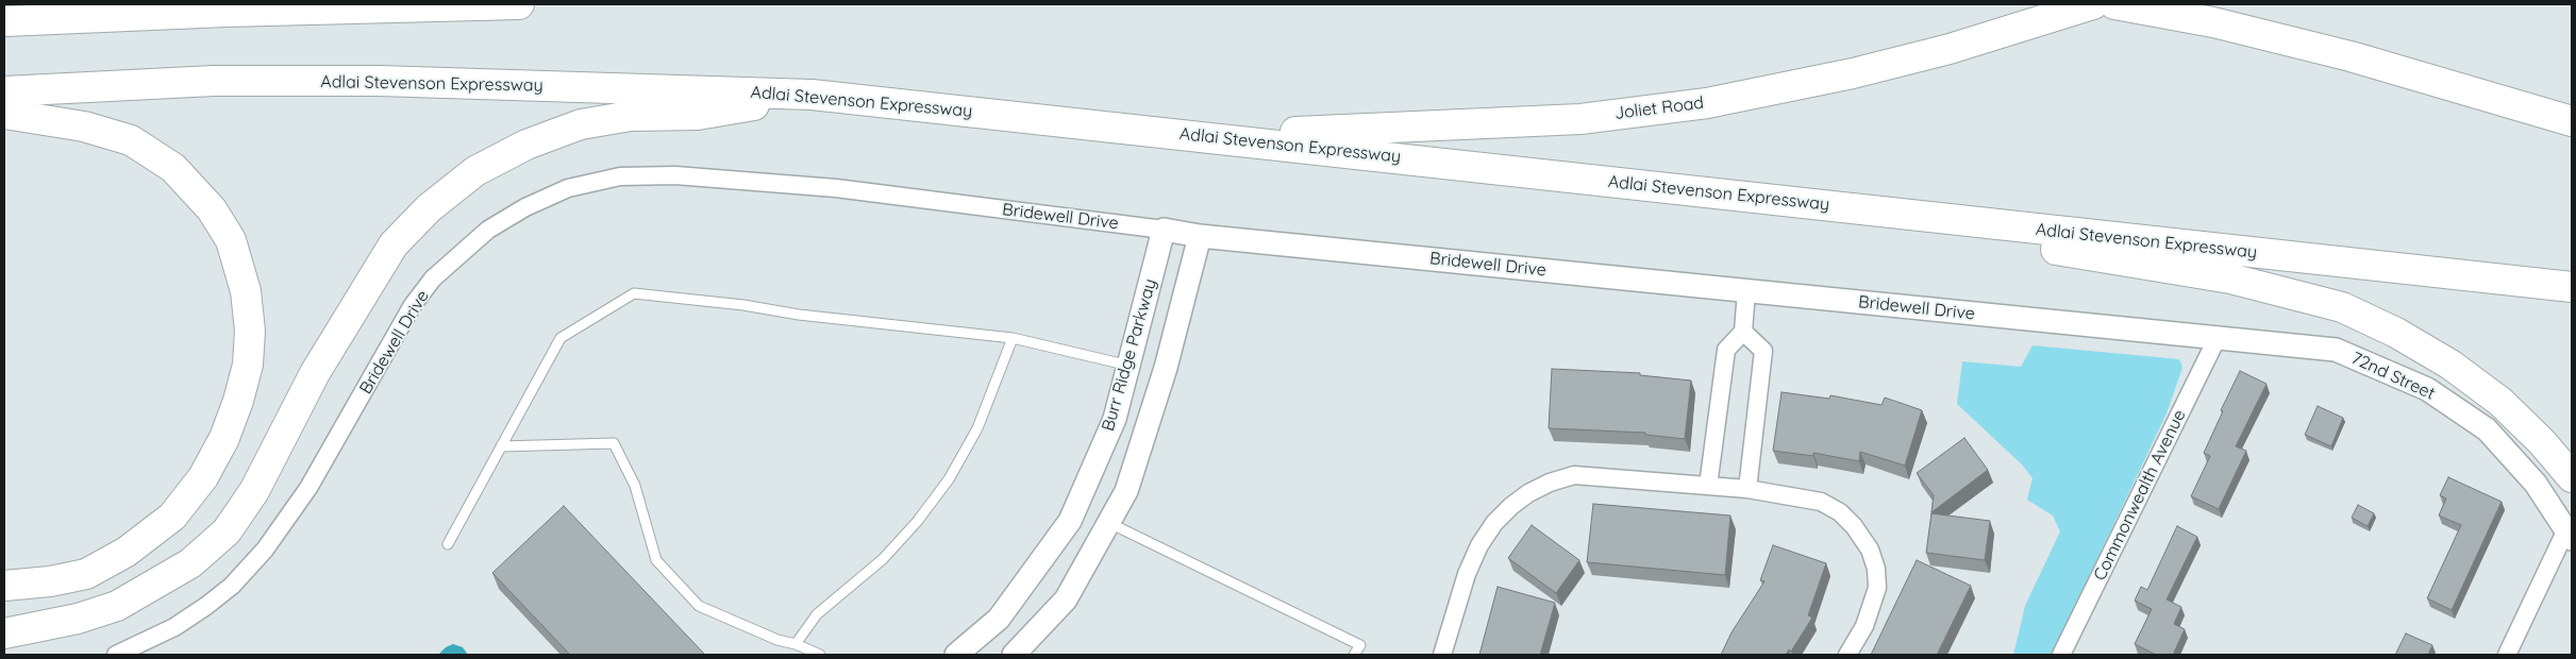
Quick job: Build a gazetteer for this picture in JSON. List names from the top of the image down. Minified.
{"streets":{"highway":["Adlai Stevenson Expressway","Joliet Road"],"street":["Bridewell Drive","Burr Ridge Parkway","72nd Street","Commonwealth Avenue"]},"crossings":[["Adlai Stevenson Expressway","Joliet Road"],["Bridewell Drive","Burr Ridge Parkway"],["Bridewell Drive","72nd Street"],["Bridewell Drive","Commonwealth Avenue"],["72nd Street","Commonwealth Avenue"]]}
